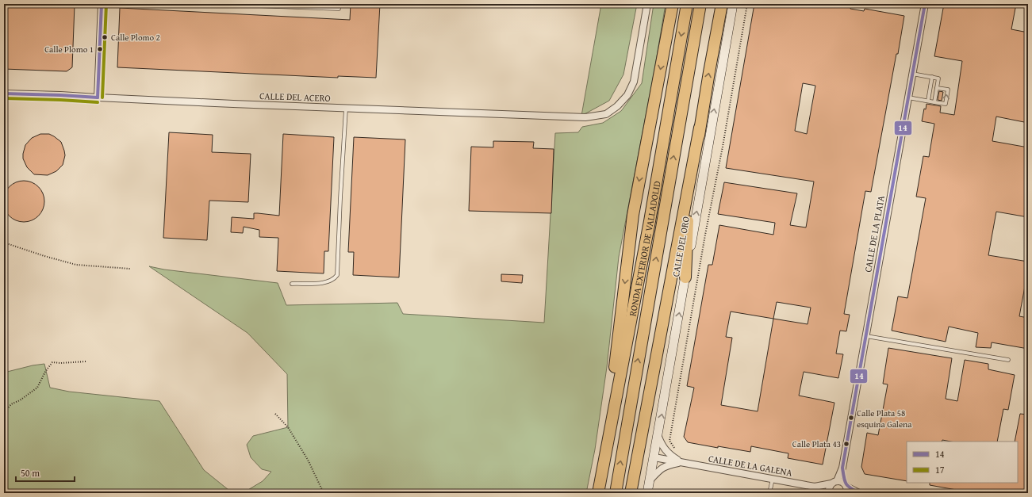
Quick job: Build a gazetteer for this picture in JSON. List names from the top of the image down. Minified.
{"streets":{"highway":["RONDA EXTERIOR DE VALLADOLID"],"street":["CALLE DEL ACERO","CALLE DE LA PLATA","CALLE DEL ORO","CALLE DE LA GALENA"]},"crossings":[["CALLE DE LA PLATA","CALLE DE LA GALENA"],["CALLE DEL ORO","CALLE DE LA GALENA"]],"one_way":["CALLE DEL ORO"],"places":["Calle Plomo 2","Calle Plomo 1","Calle Plata 58 esquina Galena","Calle Plata 43"],"lines":["transit line 14","transit line 17"],"legend":["14","17"],"scale_bar":"50 m"}
